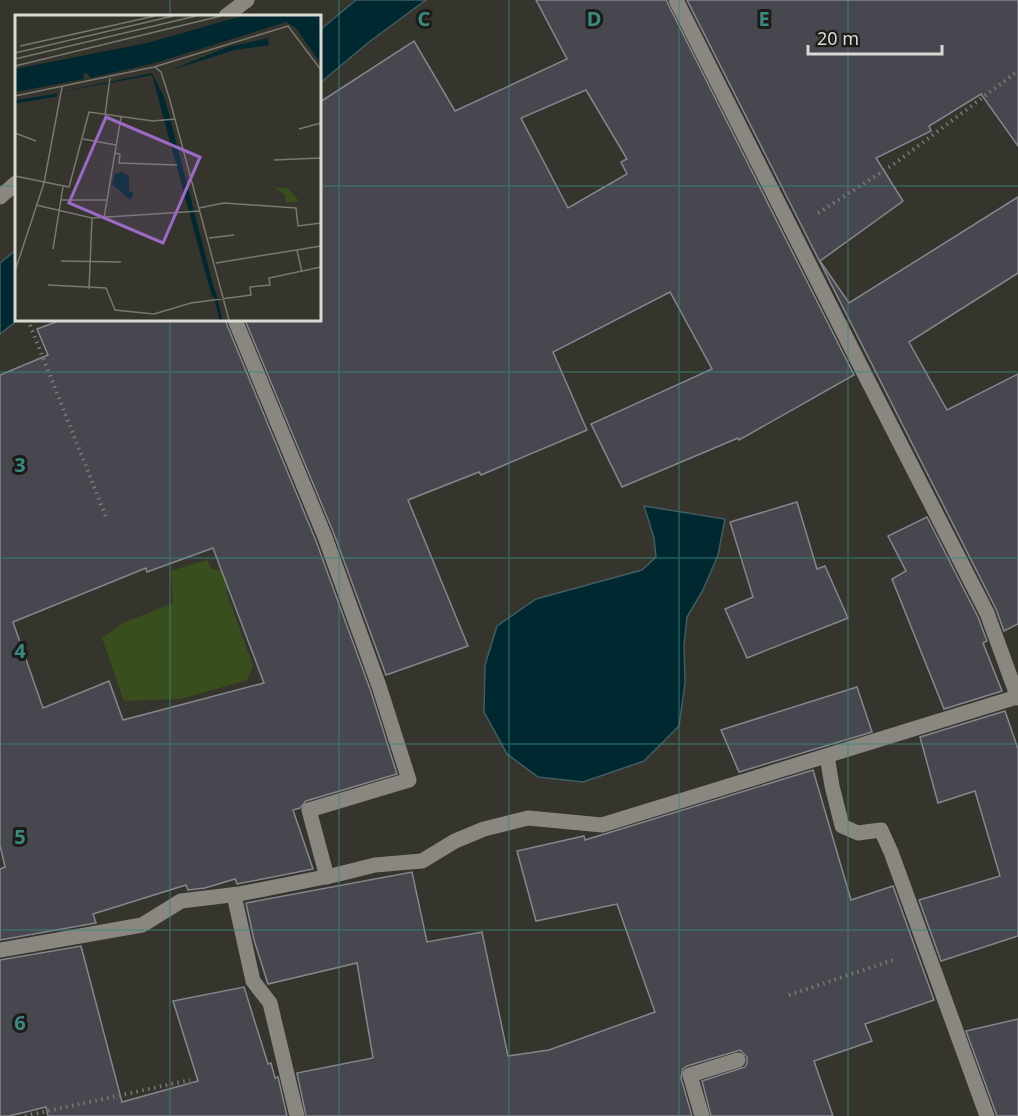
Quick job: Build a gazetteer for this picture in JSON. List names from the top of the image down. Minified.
{"scale_bar":"20 m","grid":{"columns":["C","D","E"],"rows":["3","4","5","6"]}}
